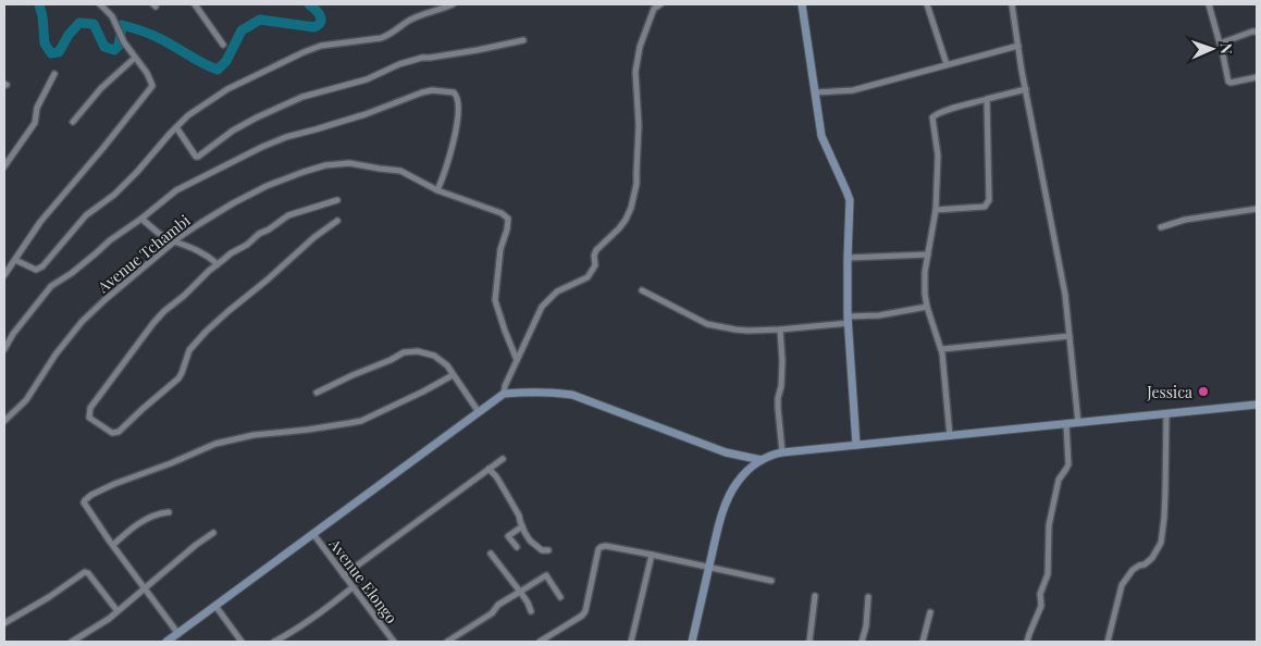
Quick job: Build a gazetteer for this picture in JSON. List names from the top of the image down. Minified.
{"streets":{"street":["Avenue Tchambi","Avenue Elongo"]},"places":["Jessica"],"north":"right"}
